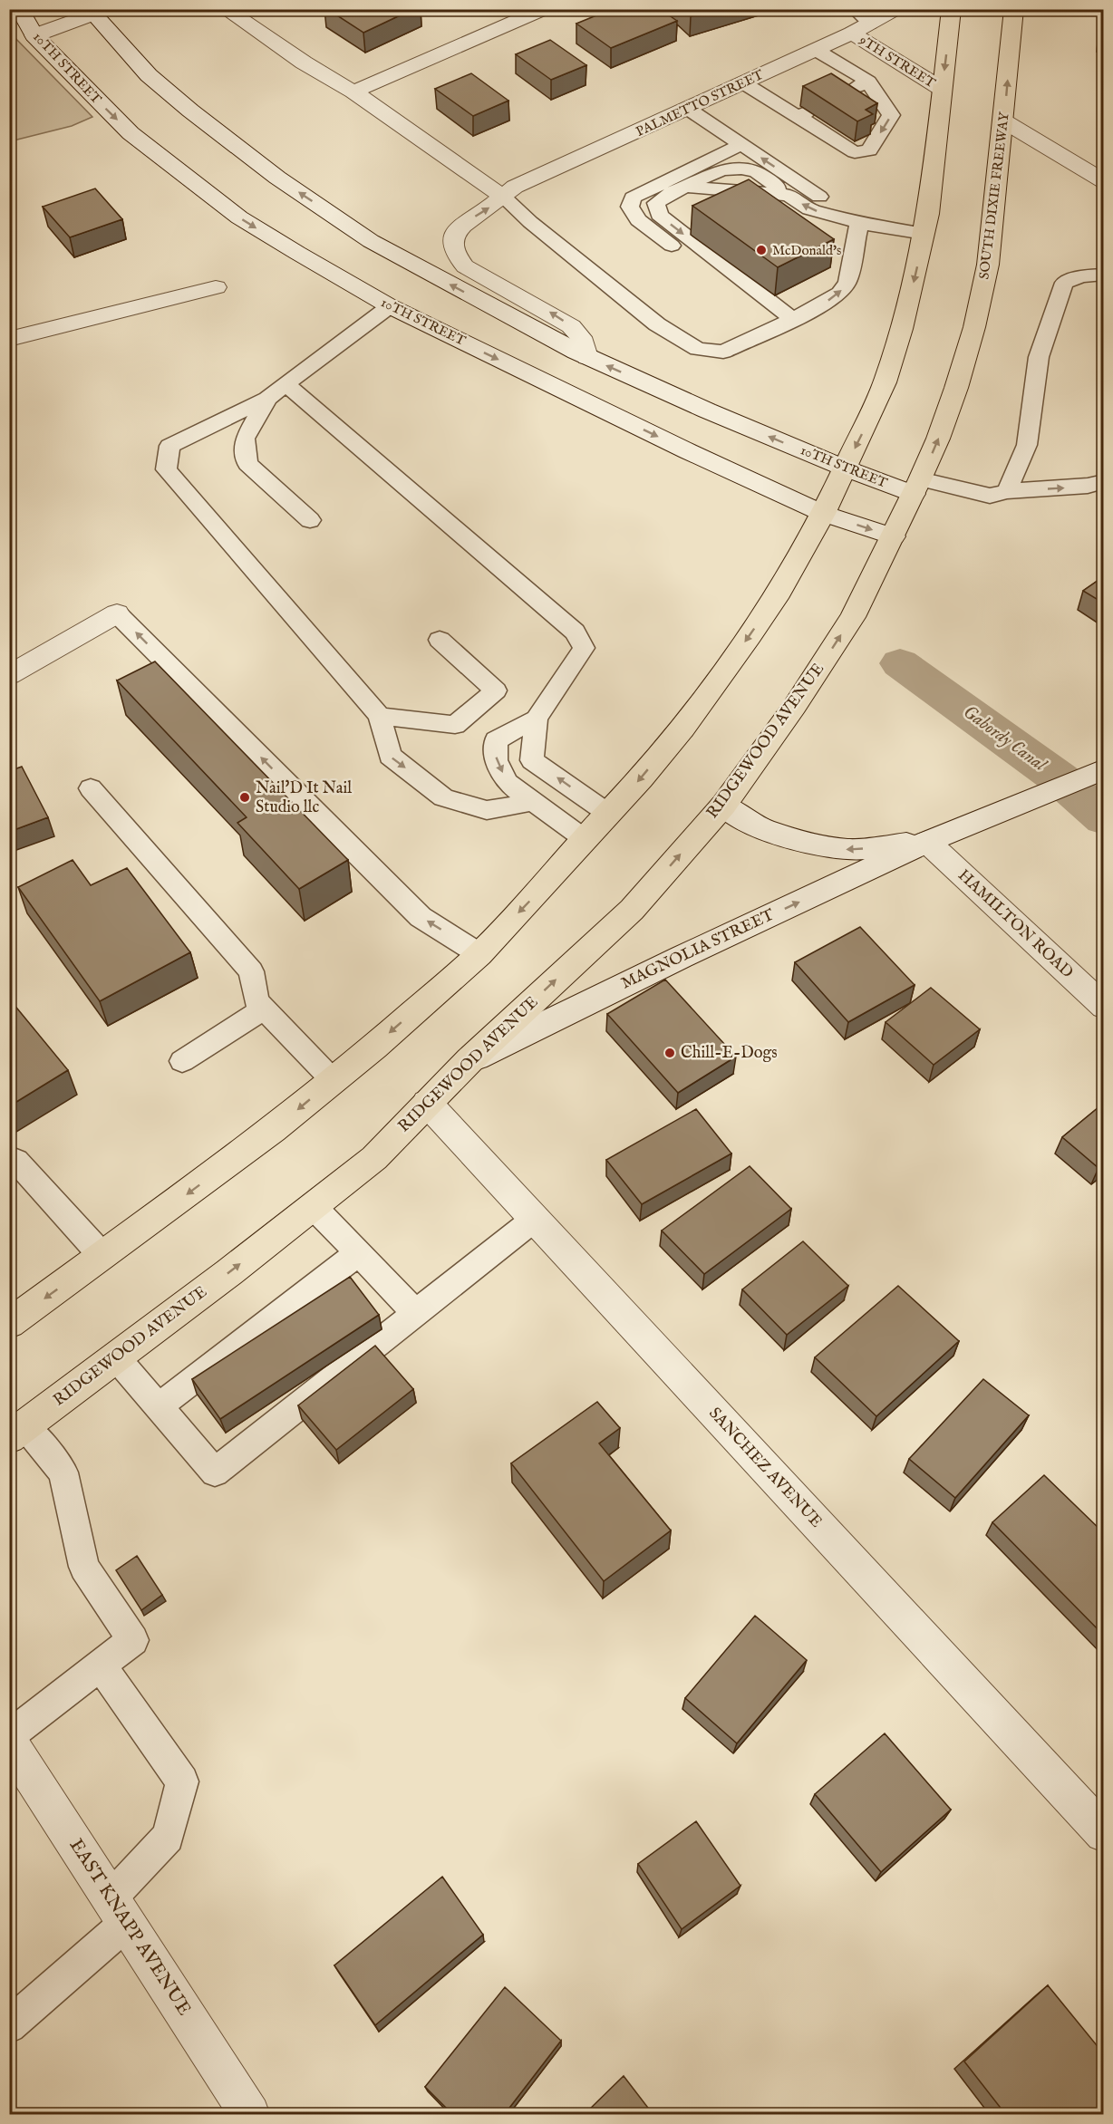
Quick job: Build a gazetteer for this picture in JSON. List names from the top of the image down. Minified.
{"streets":{"main road":["SOUTH DIXIE FREEWAY","RIDGEWOOD AVENUE"],"street":["9TH STREET","10TH STREET","PALMETTO STREET","HAMILTON ROAD","MAGNOLIA STREET","SANCHEZ AVENUE","EAST KNAPP AVENUE"]},"crossings":[["9TH STREET","PALMETTO STREET"],["10TH STREET","PALMETTO STREET"],["10TH STREET","SOUTH DIXIE FREEWAY"],["SOUTH DIXIE FREEWAY","RIDGEWOOD AVENUE"],["RIDGEWOOD AVENUE","MAGNOLIA STREET"],["RIDGEWOOD AVENUE","SANCHEZ AVENUE"],["HAMILTON ROAD","MAGNOLIA STREET"]],"water":["Gabordy Canal"],"places":["McDonald's","Nail'D It Nail Studio llc","Chill-E-Dogs"]}
